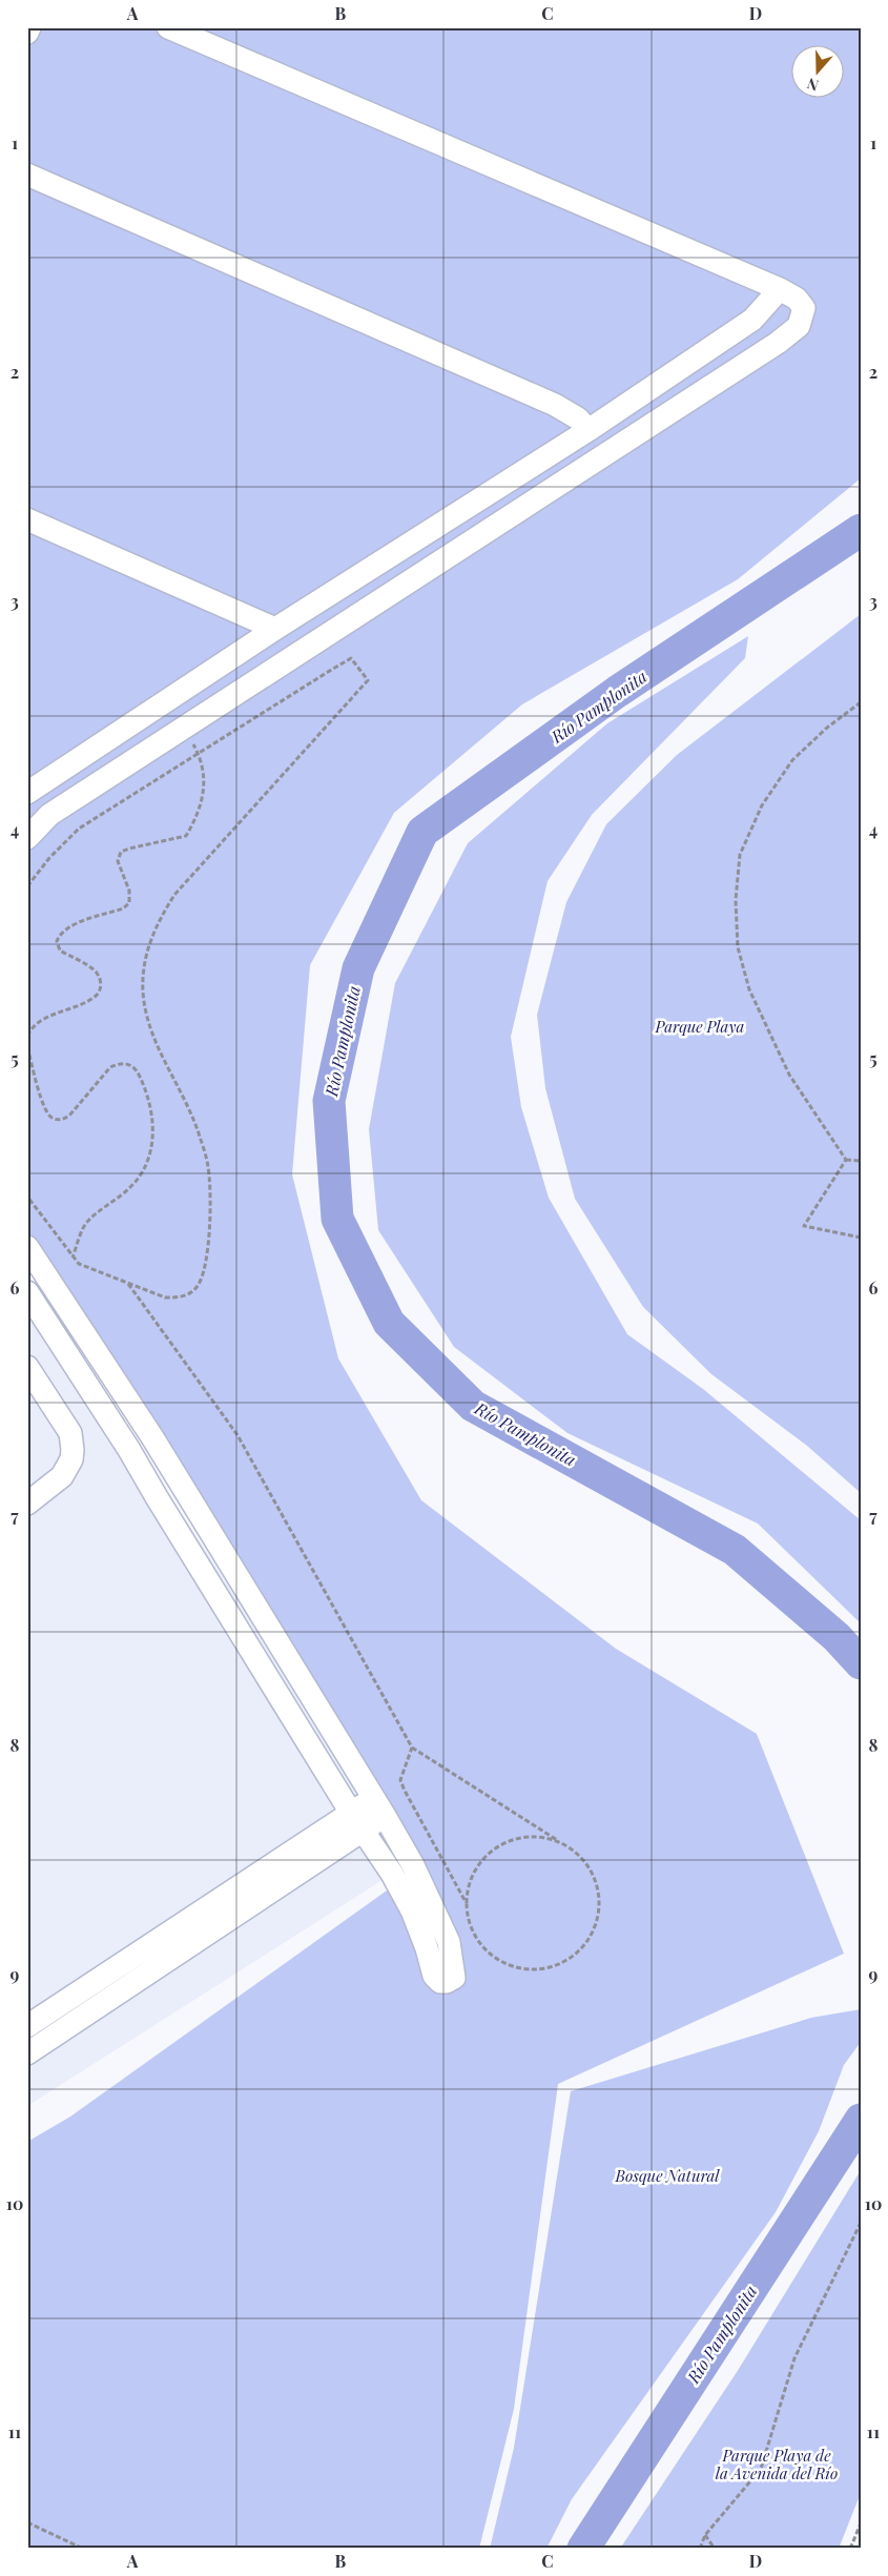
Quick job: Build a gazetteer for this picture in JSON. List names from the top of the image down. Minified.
{"water":["Río Pamplonita"],"parks":["Parque Playa","Bosque Natural","Parque Playa de la Avenida del Río"],"north":"bottom","grid":{"columns":["A","B","C","D"],"rows":["1","2","3","4","5","6","7","8","9","10","11"]}}
